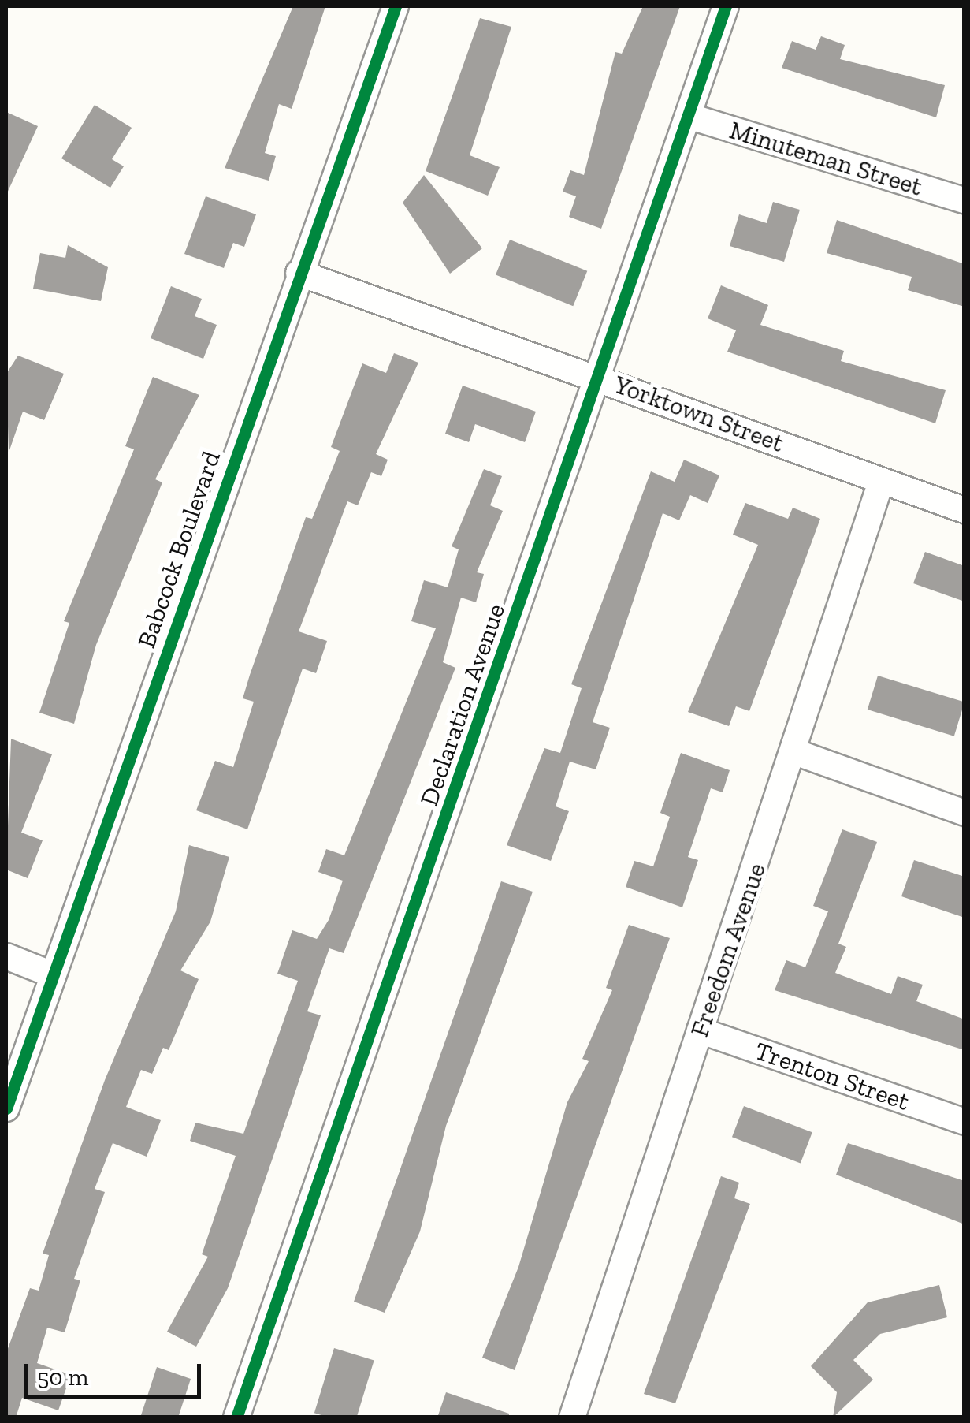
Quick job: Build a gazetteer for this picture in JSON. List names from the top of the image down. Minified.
{"streets":{"street":["Minuteman Street","Yorktown Street","Babcock Boulevard","Declaration Avenue","Freedom Avenue","Trenton Street"]},"crossings":[["Minuteman Street","Declaration Avenue"],["Yorktown Street","Babcock Boulevard"],["Yorktown Street","Declaration Avenue"],["Yorktown Street","Freedom Avenue"],["Freedom Avenue","Trenton Street"]],"scale_bar":"50 m"}
